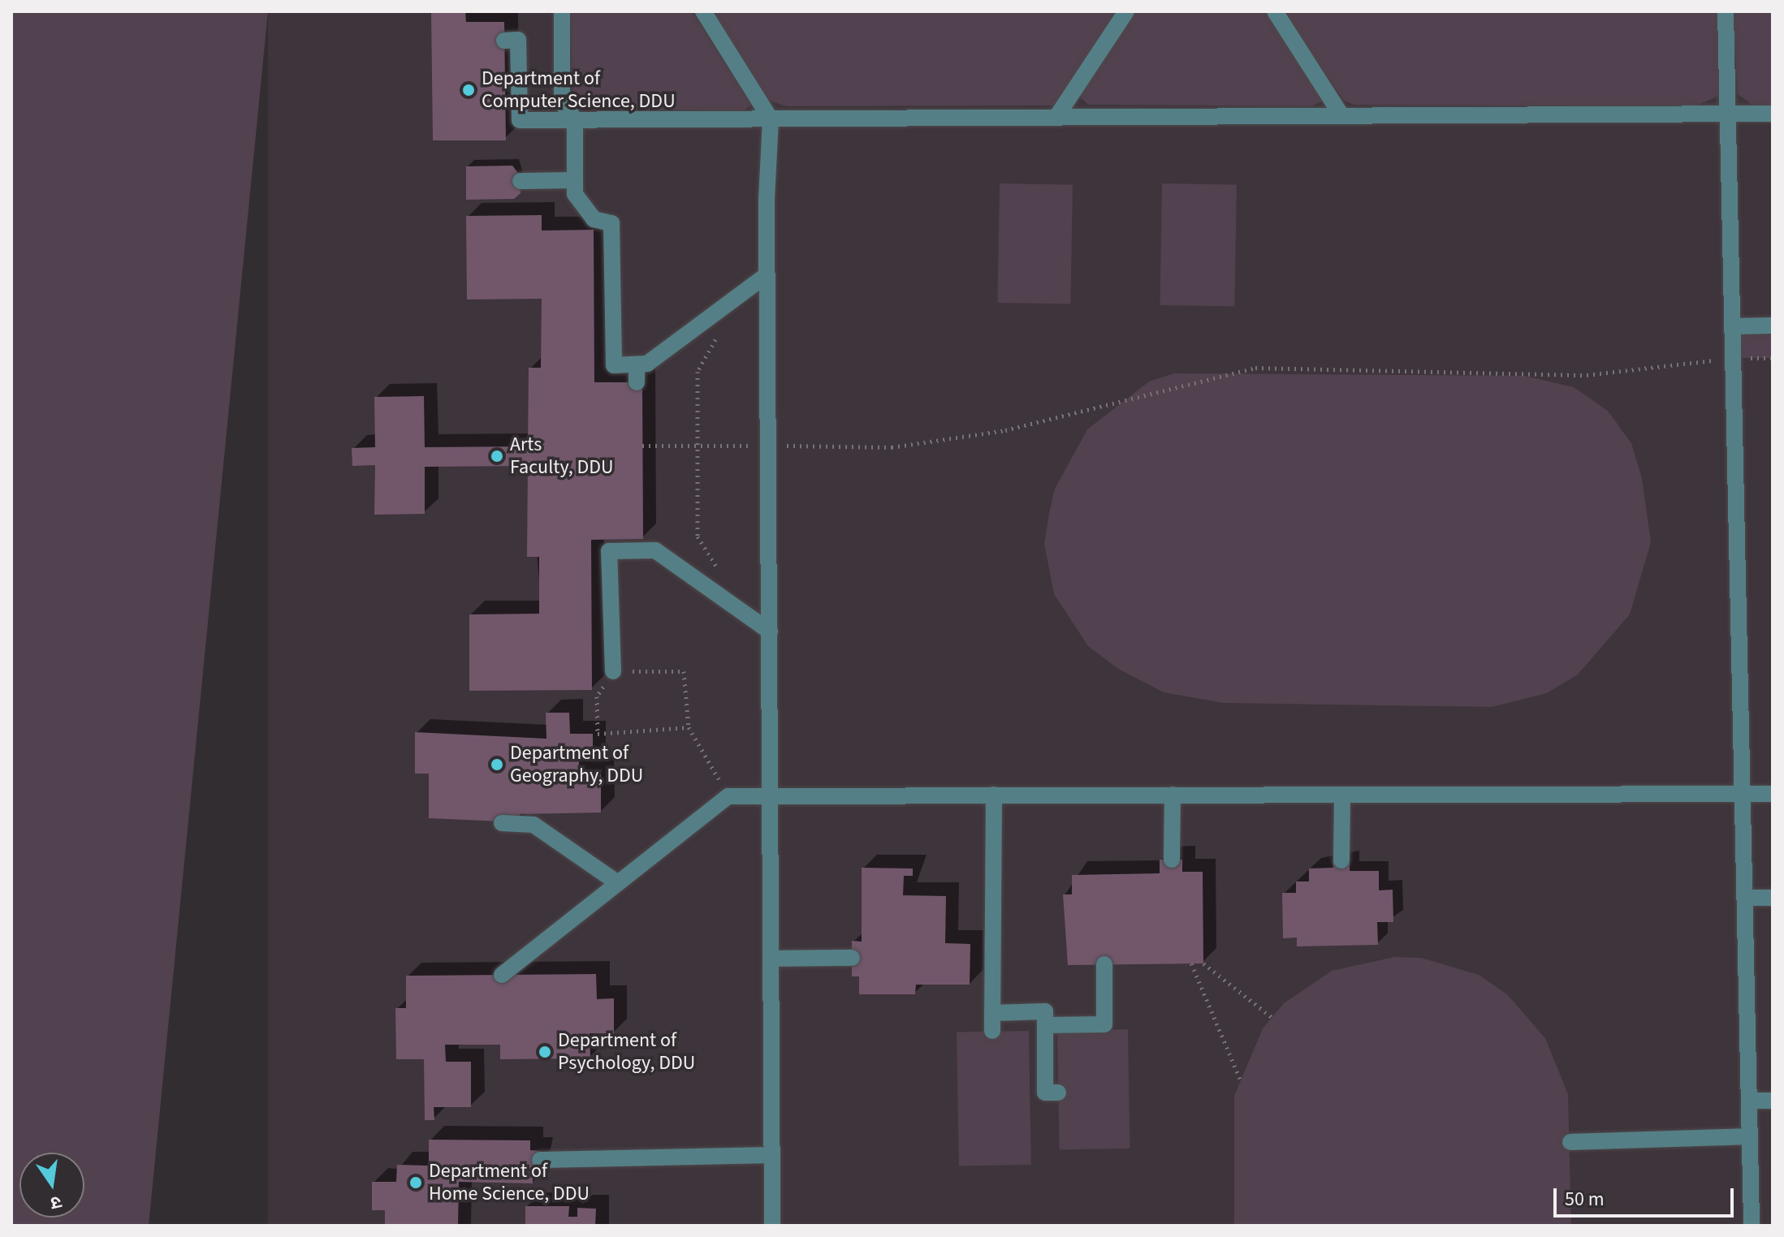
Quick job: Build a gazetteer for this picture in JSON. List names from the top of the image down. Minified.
{"places":["Department of Computer Science, DDU","Arts Faculty, DDU","Department of Geography, DDU","Department of Psychology, DDU","Department of Home Science, DDU"],"scale_bar":"50 m","north":"bottom"}
